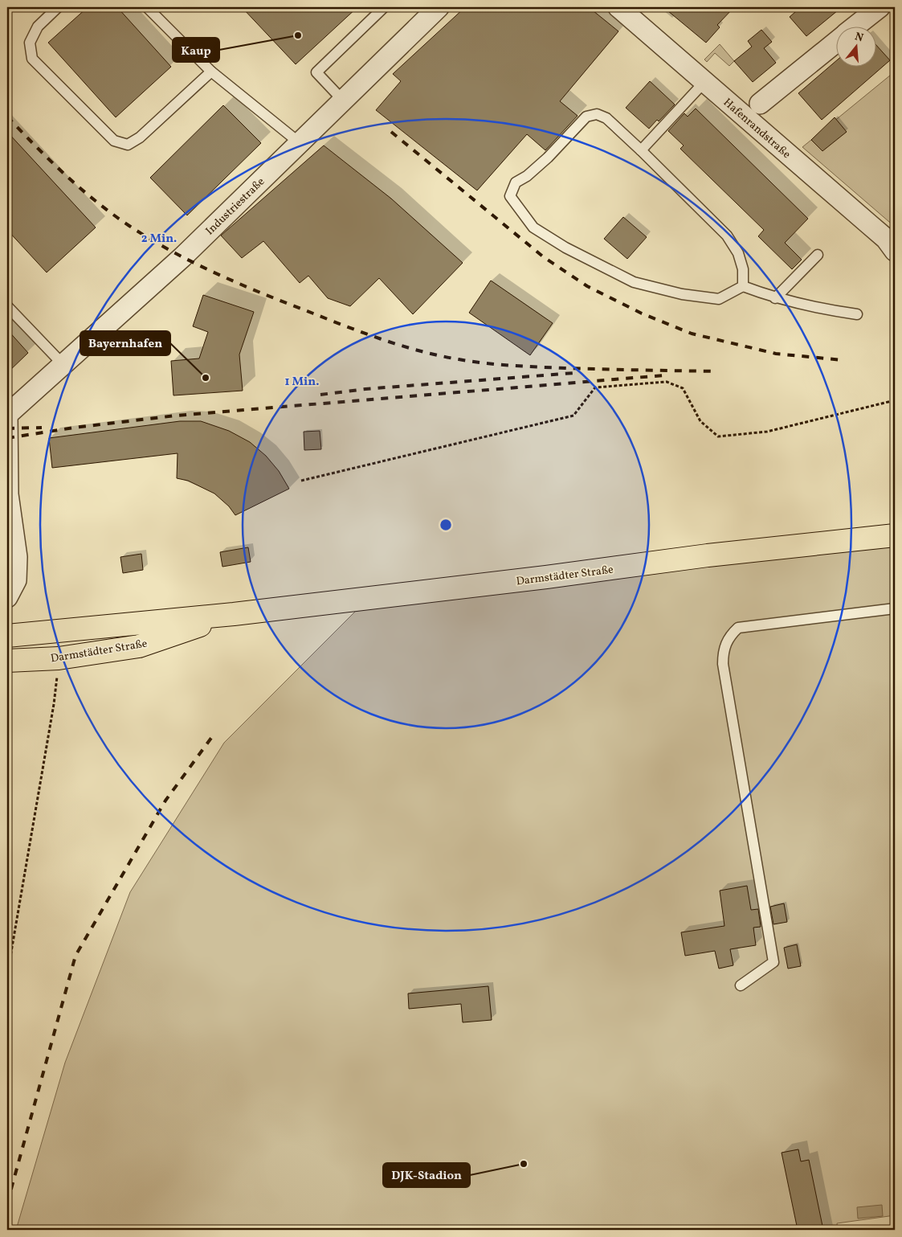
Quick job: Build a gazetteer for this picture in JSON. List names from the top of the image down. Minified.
{"streets":{"main road":["Darmstädter Straße"],"street":["Hafenrandstraße","Industriestraße"]},"places":["Kaup","Bayernhafen","DJK-Stadion"],"north":"top","rings":["2 Min.","1 Min."]}
